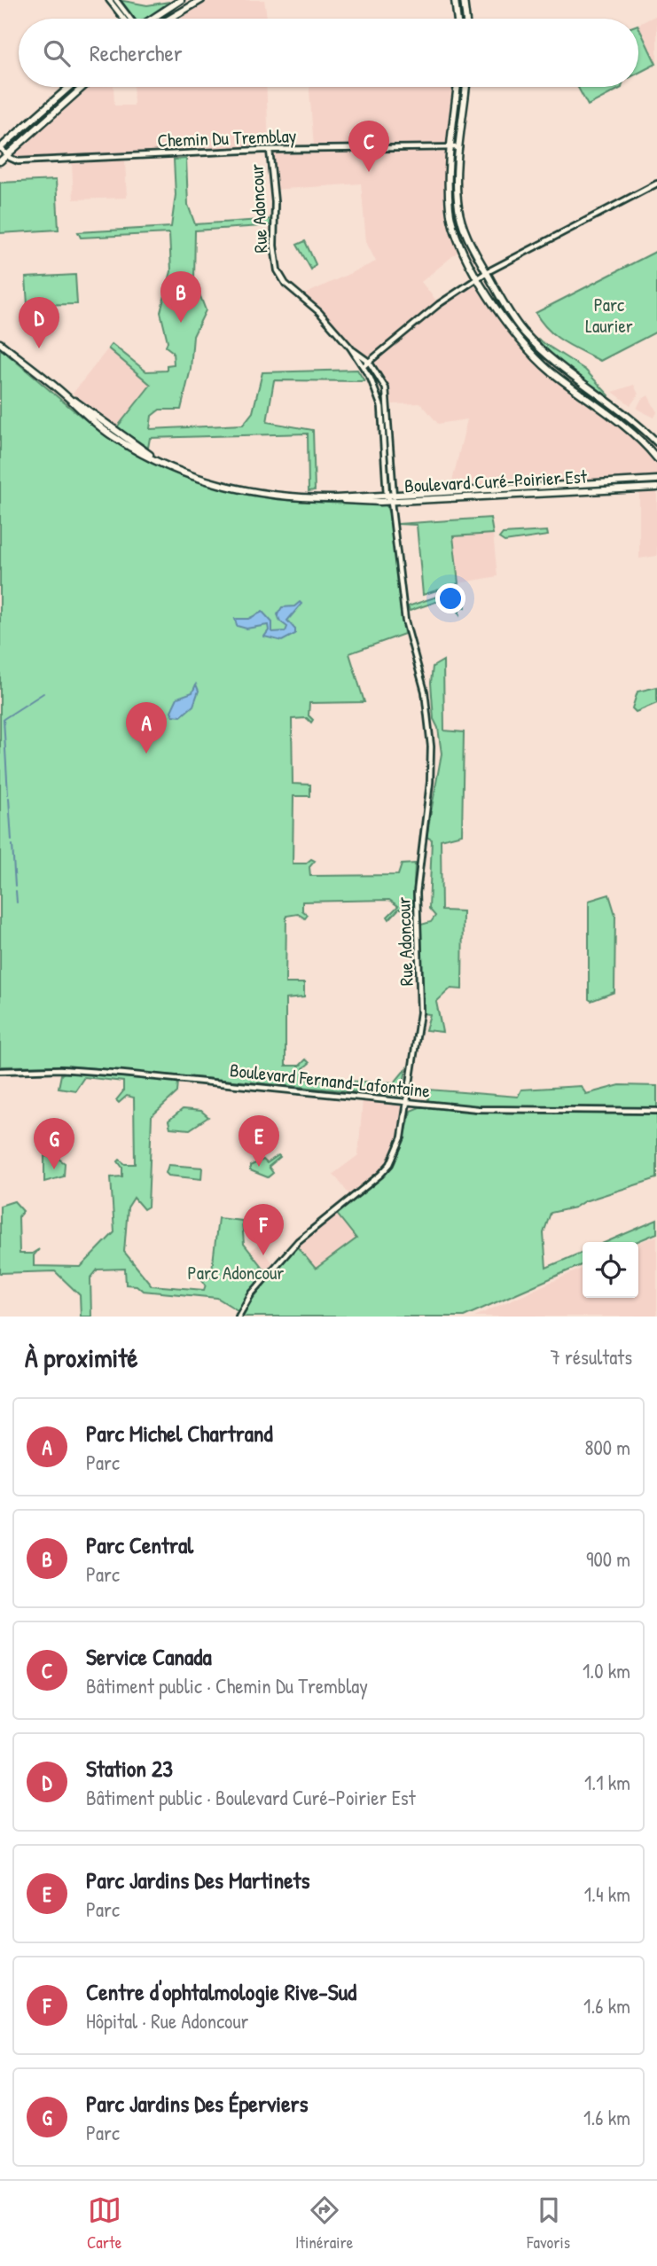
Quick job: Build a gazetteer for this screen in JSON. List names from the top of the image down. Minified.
{"streets":{"main road":["Boulevard Curé-Poirier Est"],"street":["Chemin Du Tremblay","Rue Adoncour","Boulevard Fernand-Lafontaine"]},"crossings":[["Chemin Du Tremblay","Rue Adoncour"],["Rue Adoncour","Boulevard Curé-Poirier Est"],["Rue Adoncour","Boulevard Fernand-Lafontaine"]],"parks":["Parc Laurier","Parc Adoncour"],"page":{"search":"Rechercher","pins":["C","B","D","A","E","G","F"],"heading":["À proximité","7 résultats"],"list":[{"mark":"A","name":"Parc Michel Chartrand","note":"Parc","value":"800 m"},{"mark":"B","name":"Parc Central","note":"Parc","value":"900 m"},{"mark":"C","name":"Service Canada","note":"Bâtiment public · Chemin Du Tremblay","value":"1.0 km"},{"mark":"D","name":"Station 23","note":"Bâtiment public · Boulevard Curé-Poirier Est","value":"1.1 km"},{"mark":"E","name":"Parc Jardins Des Martinets","note":"Parc","value":"1.4 km"},{"mark":"F","name":"Centre d'ophtalmologie Rive-Sud","note":"Hôpital · Rue Adoncour","value":"1.6 km"},{"mark":"G","name":"Parc Jardins Des Éperviers","note":"Parc","value":"1.6 km"}],"nav":["Carte","Itinéraire","Favoris"]}}
